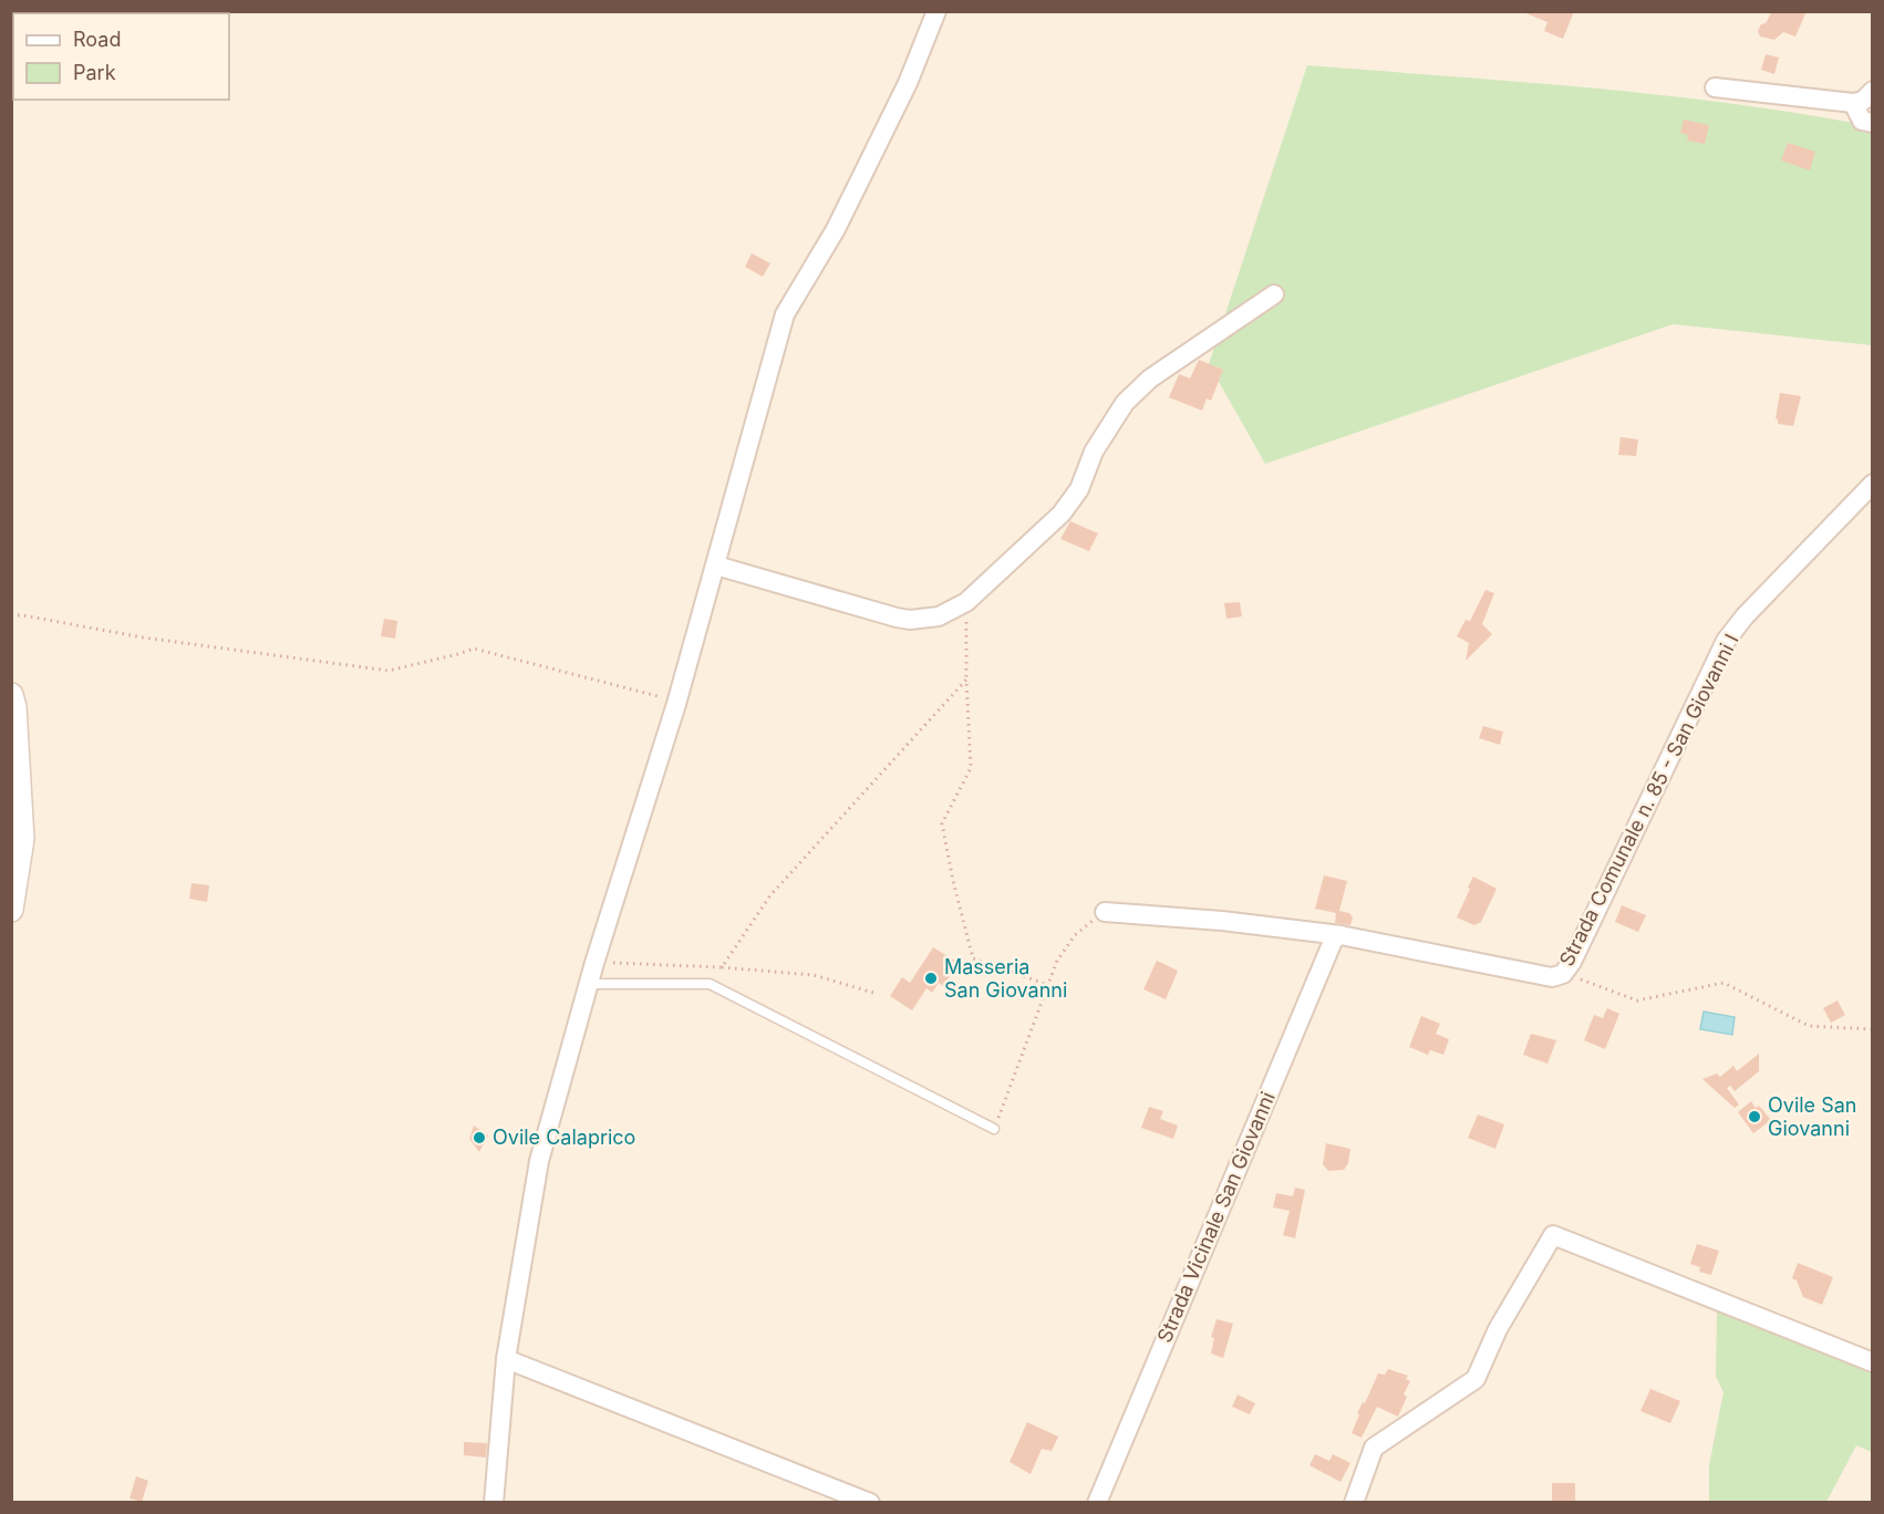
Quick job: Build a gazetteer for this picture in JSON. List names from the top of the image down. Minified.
{"streets":{"street":["Strada Comunale n. 85 - San Giovanni I","Strada Vicinale San Giovanni"]},"crossings":[["Strada Comunale n. 85 - San Giovanni I","Strada Vicinale San Giovanni"]],"places":["Masseria San Giovanni","Ovile San Giovanni","Ovile Calaprico"],"legend":["Road","Park"]}
